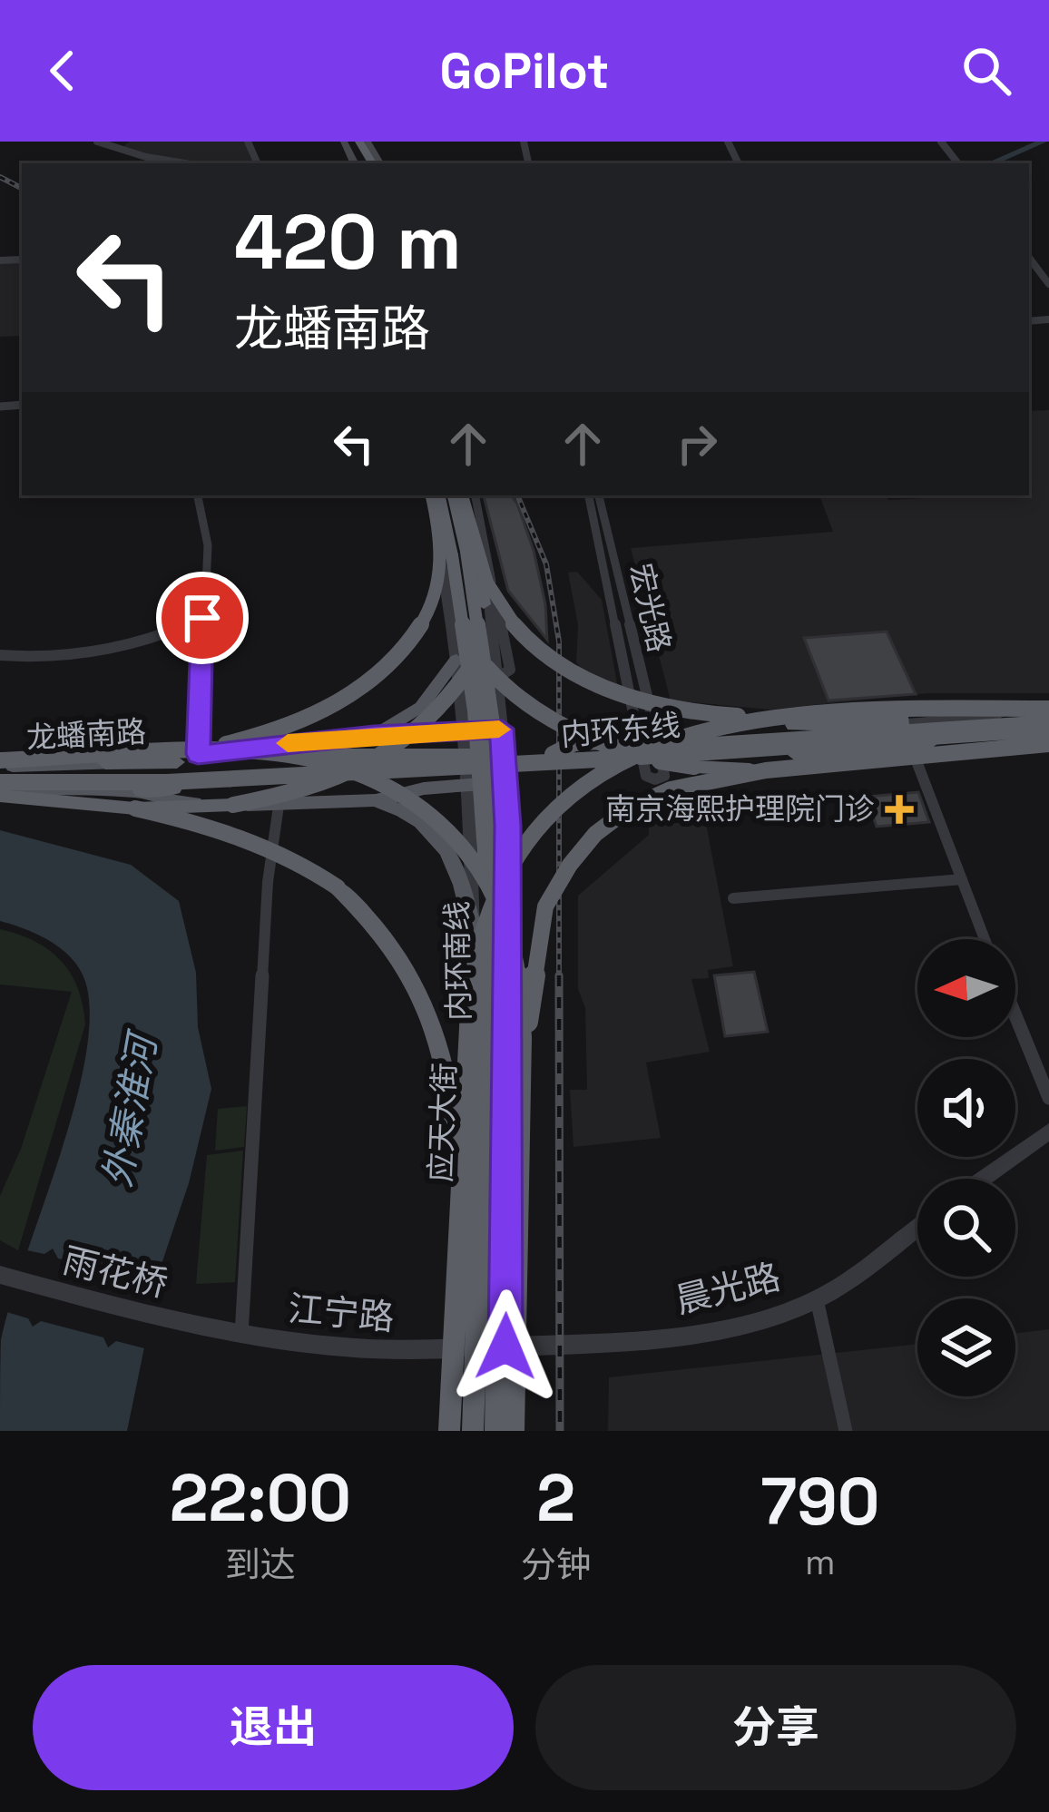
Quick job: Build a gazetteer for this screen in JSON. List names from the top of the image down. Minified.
{"streets":{"highway":["内环东线","内环南线"],"main road":["龙蟠南路","应天大街"],"street":["宏光路","雨花桥","晨光路","江宁路"]},"crossings":[["内环东线","龙蟠南路"],["龙蟠南路","应天大街"],["应天大街","晨光路"],["应天大街","江宁路"],["雨花桥","江宁路"],["晨光路","江宁路"]],"water":["外秦淮河"],"places":{"health":["南京海熙护理院门诊"]},"north":"left","page":{"header":"GoPilot","turn":["420 m","龙蟠南路"],"eta":["22:00","到达","2","分钟","790","m"],"buttons":["退出","分享"]}}
